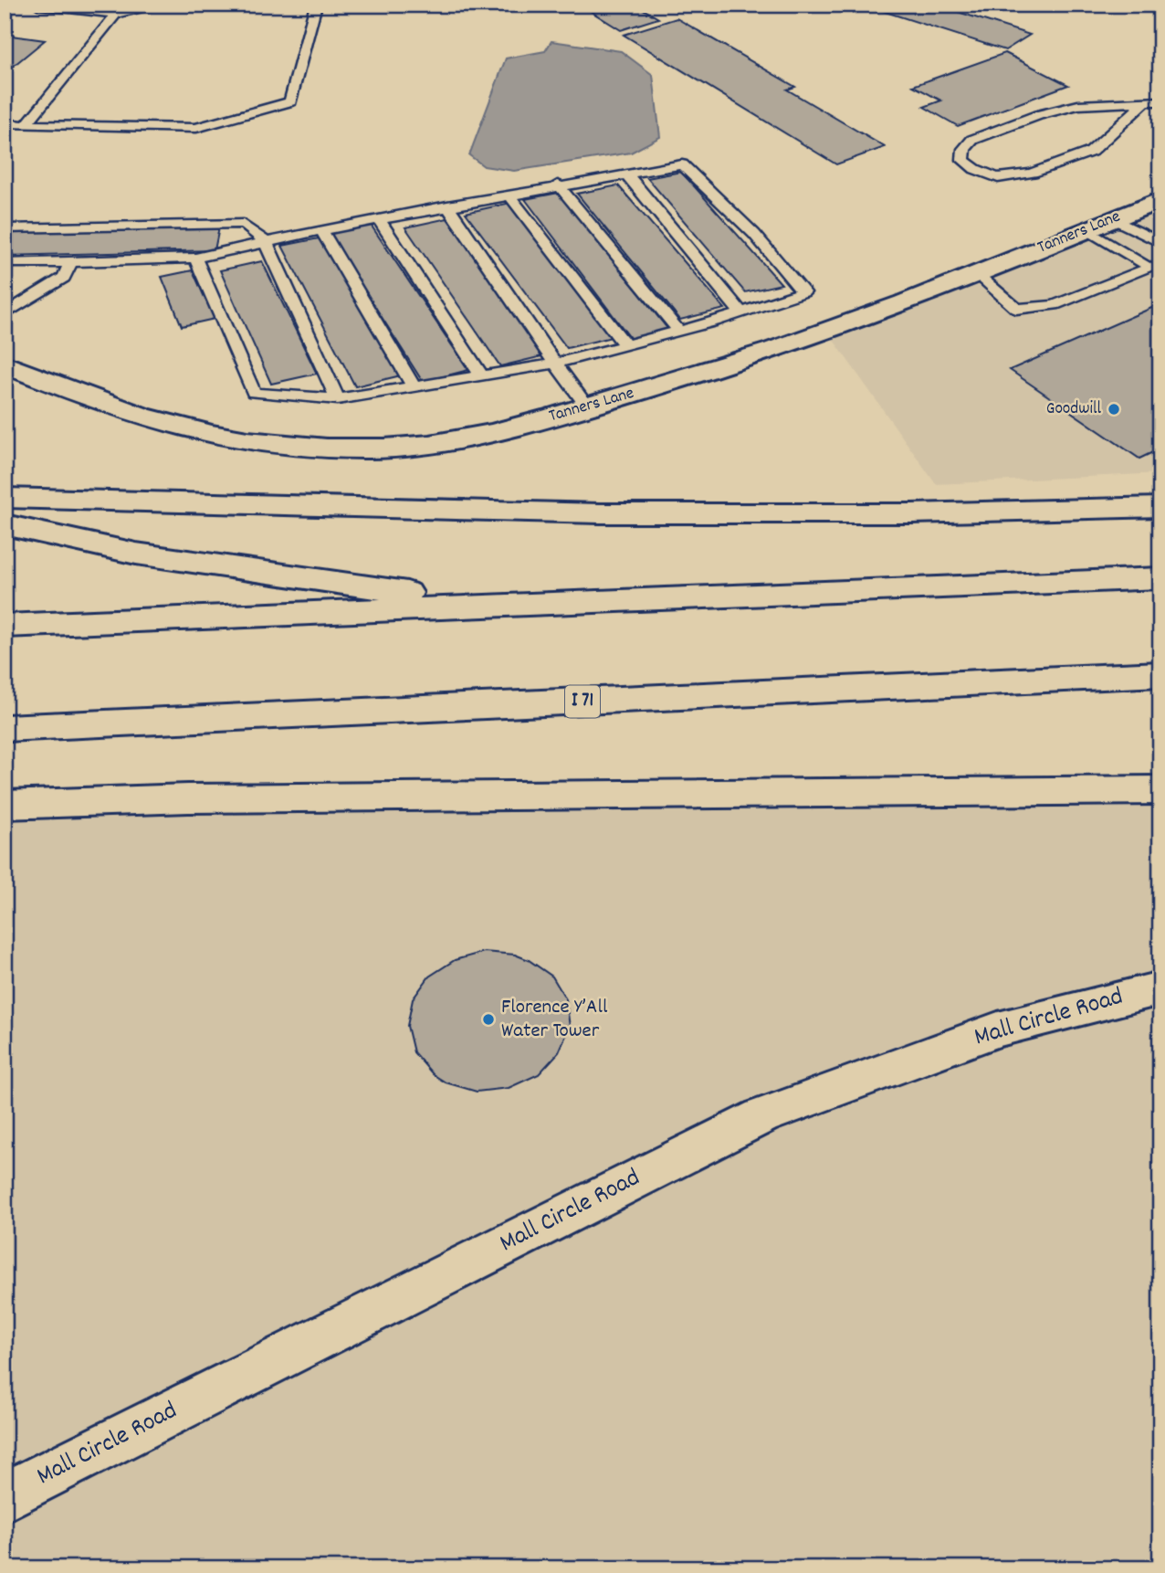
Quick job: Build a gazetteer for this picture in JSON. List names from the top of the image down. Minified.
{"streets":{"main road":["Tanners Lane","I 71","Mall Circle Road"]},"places":["Goodwill","Florence Y’All Water Tower"]}
